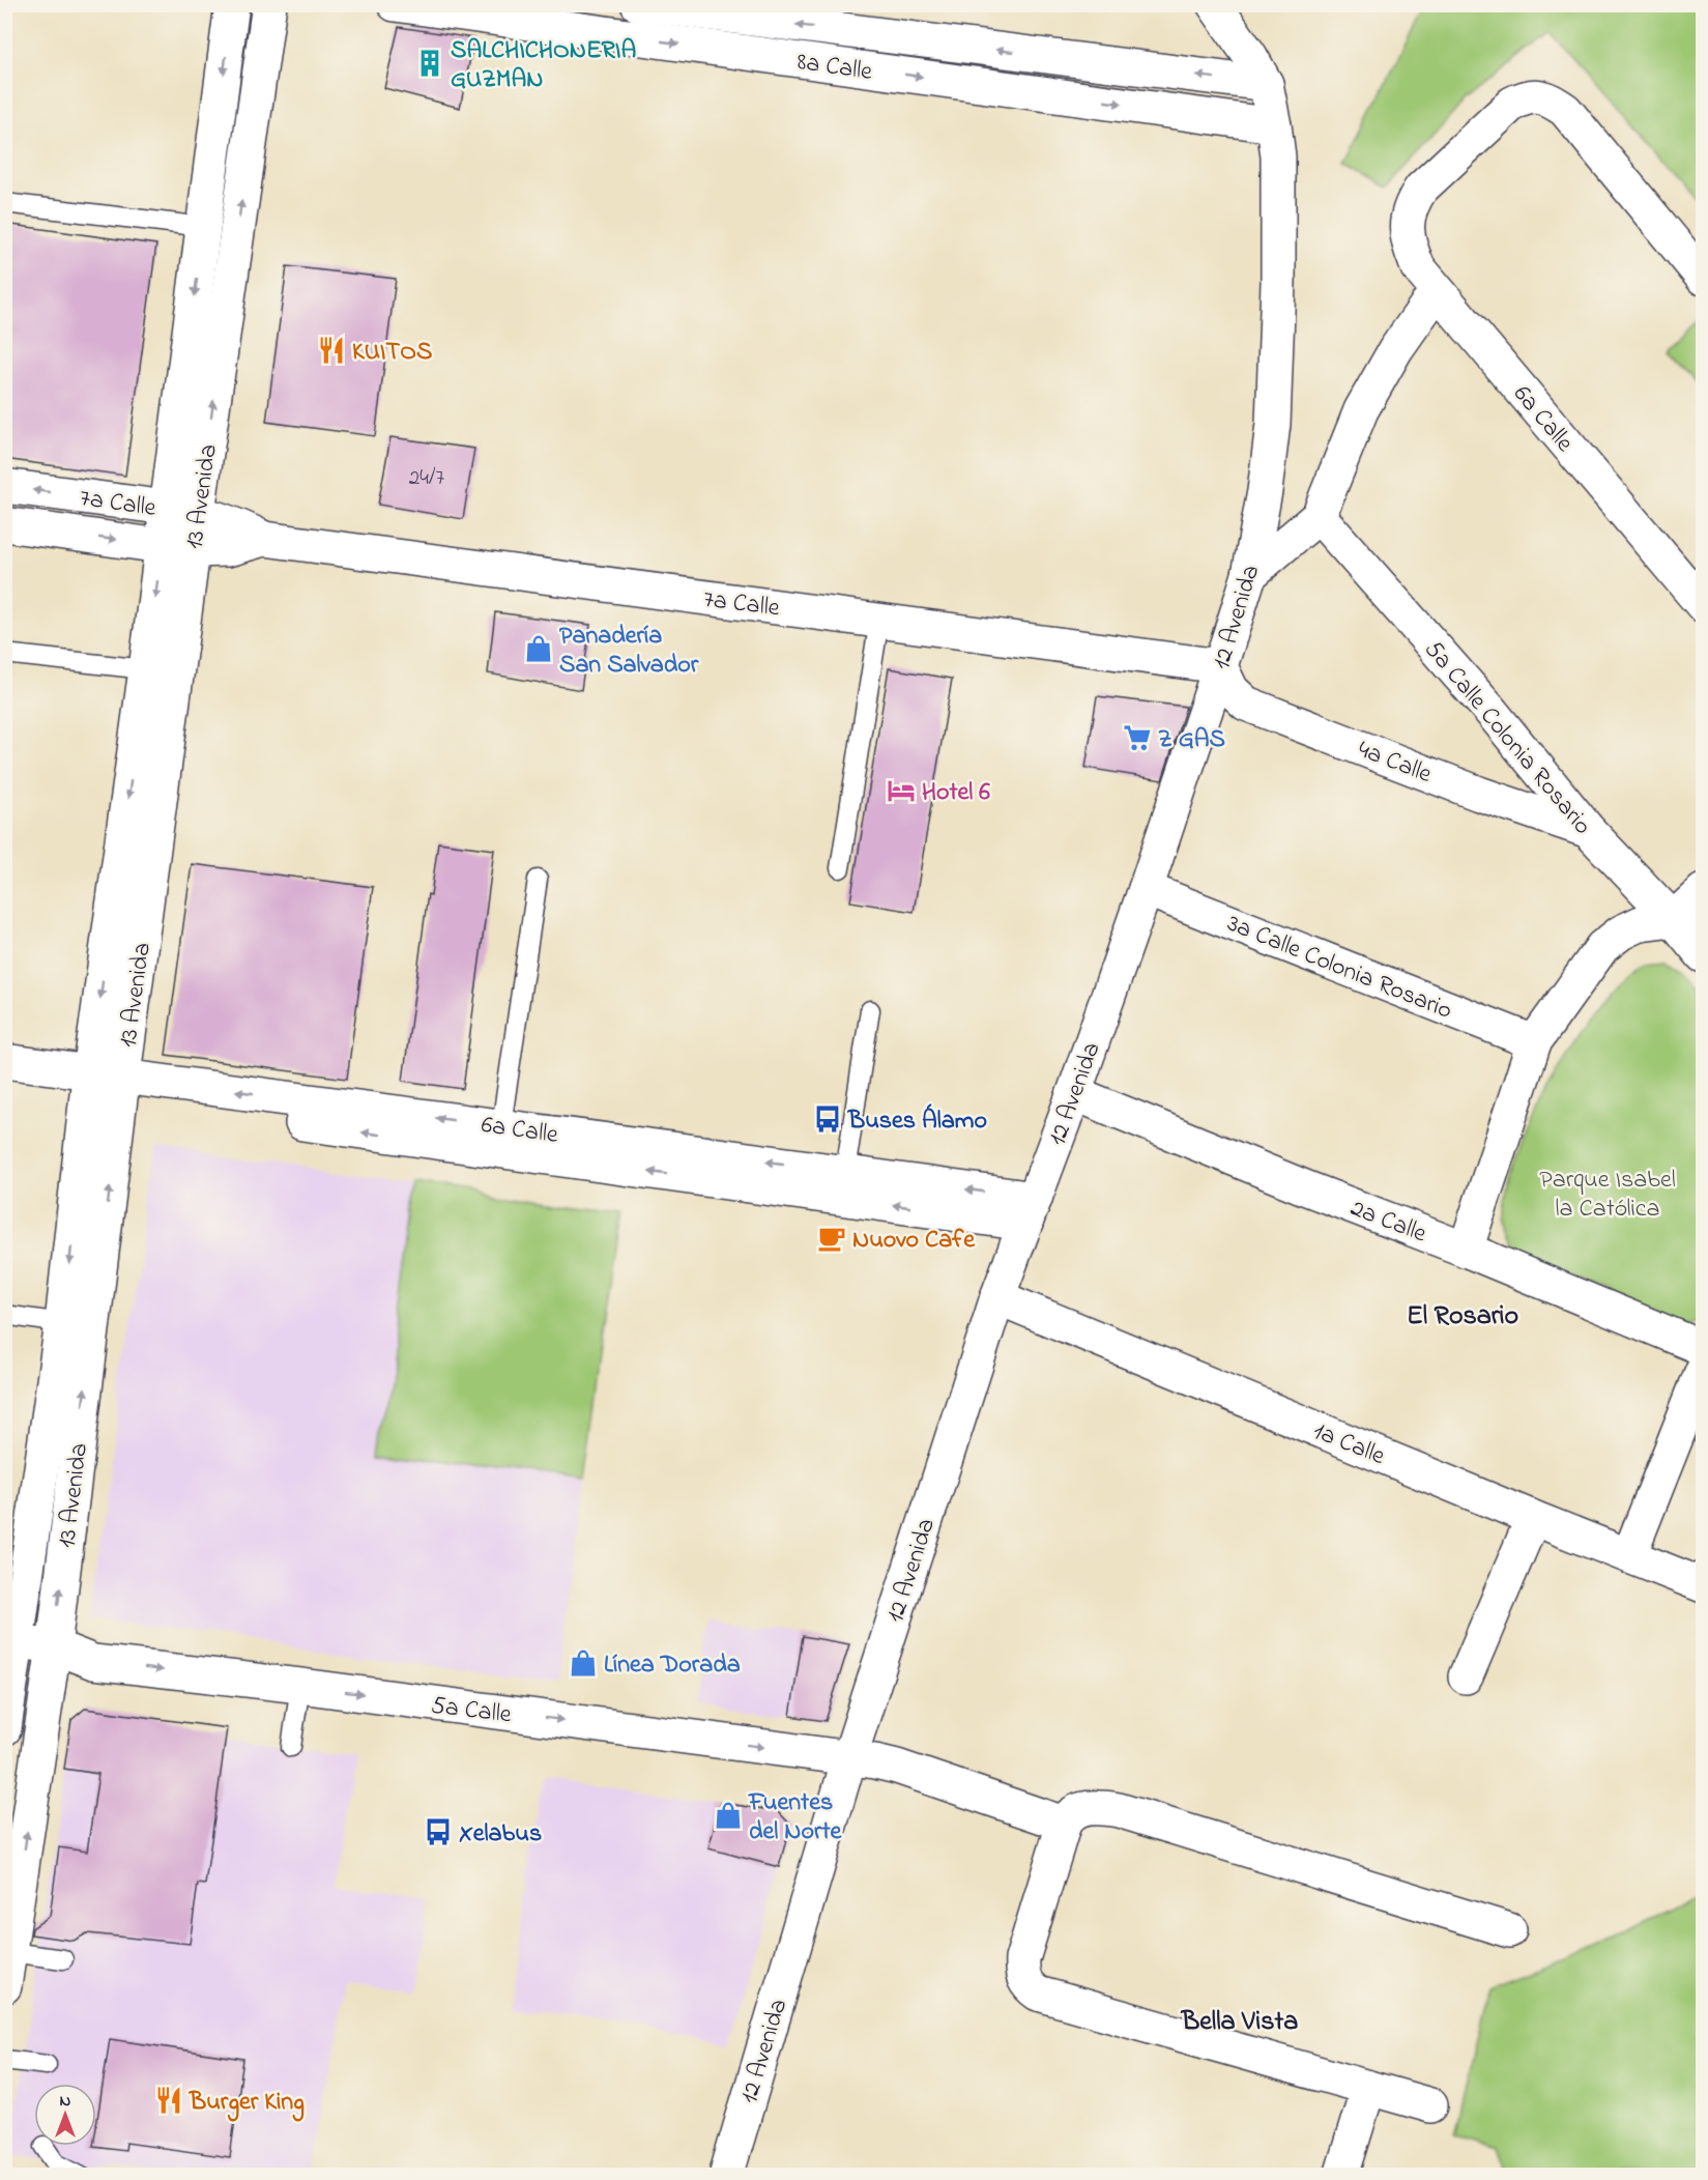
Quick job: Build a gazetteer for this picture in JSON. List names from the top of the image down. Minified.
{"streets":{"street":["8a Calle","6a Calle","13 Avenida","7a Calle","12 Avenida","5a Calle Colonia Rosario","4a Calle","3a Calle Colonia Rosario","2a Calle","1a Calle","5a Calle"]},"crossings":[["8a Calle","12 Avenida"],["6a Calle","13 Avenida"],["6a Calle","12 Avenida"],["13 Avenida","7a Calle"],["13 Avenida","5a Calle"],["7a Calle","12 Avenida"],["7a Calle","4a Calle"],["12 Avenida","4a Calle"],["12 Avenida","3a Calle Colonia Rosario"],["12 Avenida","2a Calle"],["12 Avenida","1a Calle"],["12 Avenida","5a Calle"],["5a Calle Colonia Rosario","4a Calle"]],"one_way":["6a Calle","5a Calle"],"districts":["El Rosario","Bella Vista"],"parks":["Parque Isabel la Católica"],"places":{"building":["SALCHICHONERIA GUZMAN"],"restaurant":["KUITOS","Burger King"],"shop":["Panadería San Salvador","Línea Dorada","Fuentes del Norte"],"supermarket":["Z GAS"],"hotel":["Hotel 6"],"bus stop":["Buses Álamo","Xelabus"],"cafe":["Nuovo Cafe"]},"house_numbers":["24/7"],"north":"top"}
